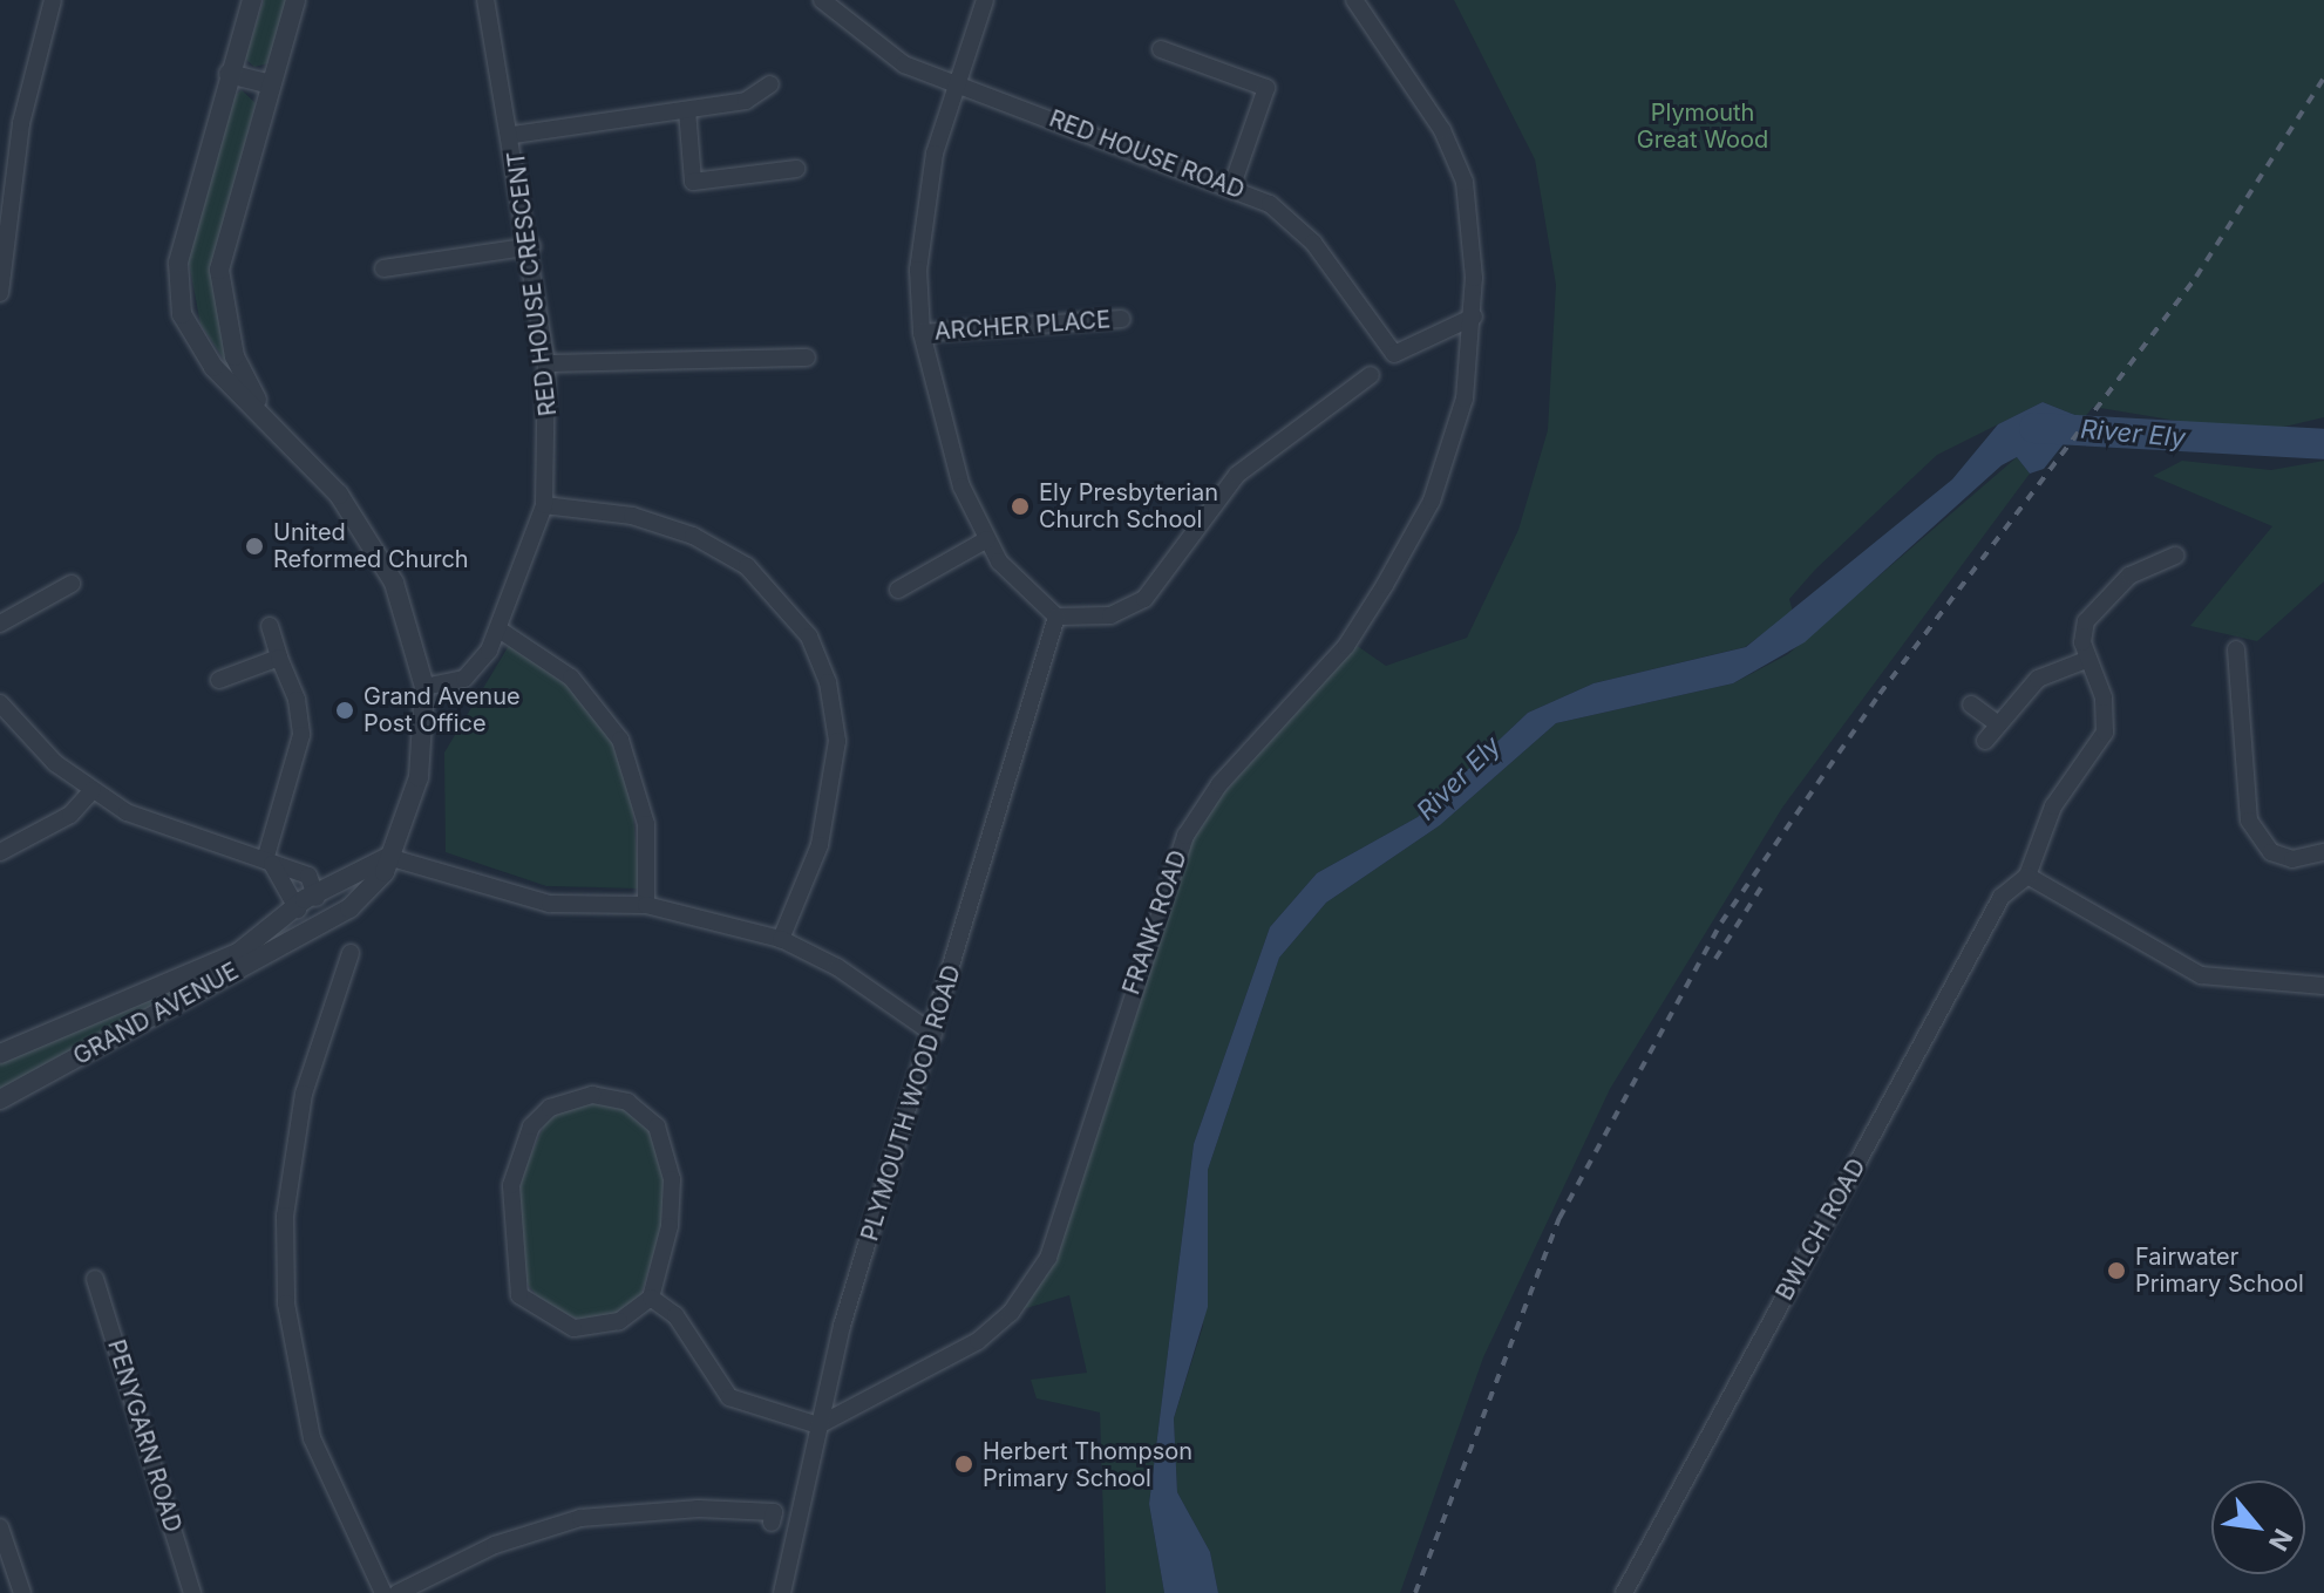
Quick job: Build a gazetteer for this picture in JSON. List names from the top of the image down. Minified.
{"streets":{"street":["RED HOUSE ROAD","RED HOUSE CRESCENT","ARCHER PLACE","FRANK ROAD","GRAND AVENUE","PLYMOUTH WOOD ROAD","BWLCH ROAD","PENYGARN ROAD"]},"crossings":[["RED HOUSE ROAD","FRANK ROAD"],["RED HOUSE CRESCENT","GRAND AVENUE"],["FRANK ROAD","PLYMOUTH WOOD ROAD"]],"water":["River Ely"],"parks":["Plymouth Great Wood"],"places":["Ely Presbyterian Church School","United Reformed Church","Grand Avenue Post Office","Fairwater Primary School","Herbert Thompson Primary School"],"north":"bottom right"}
